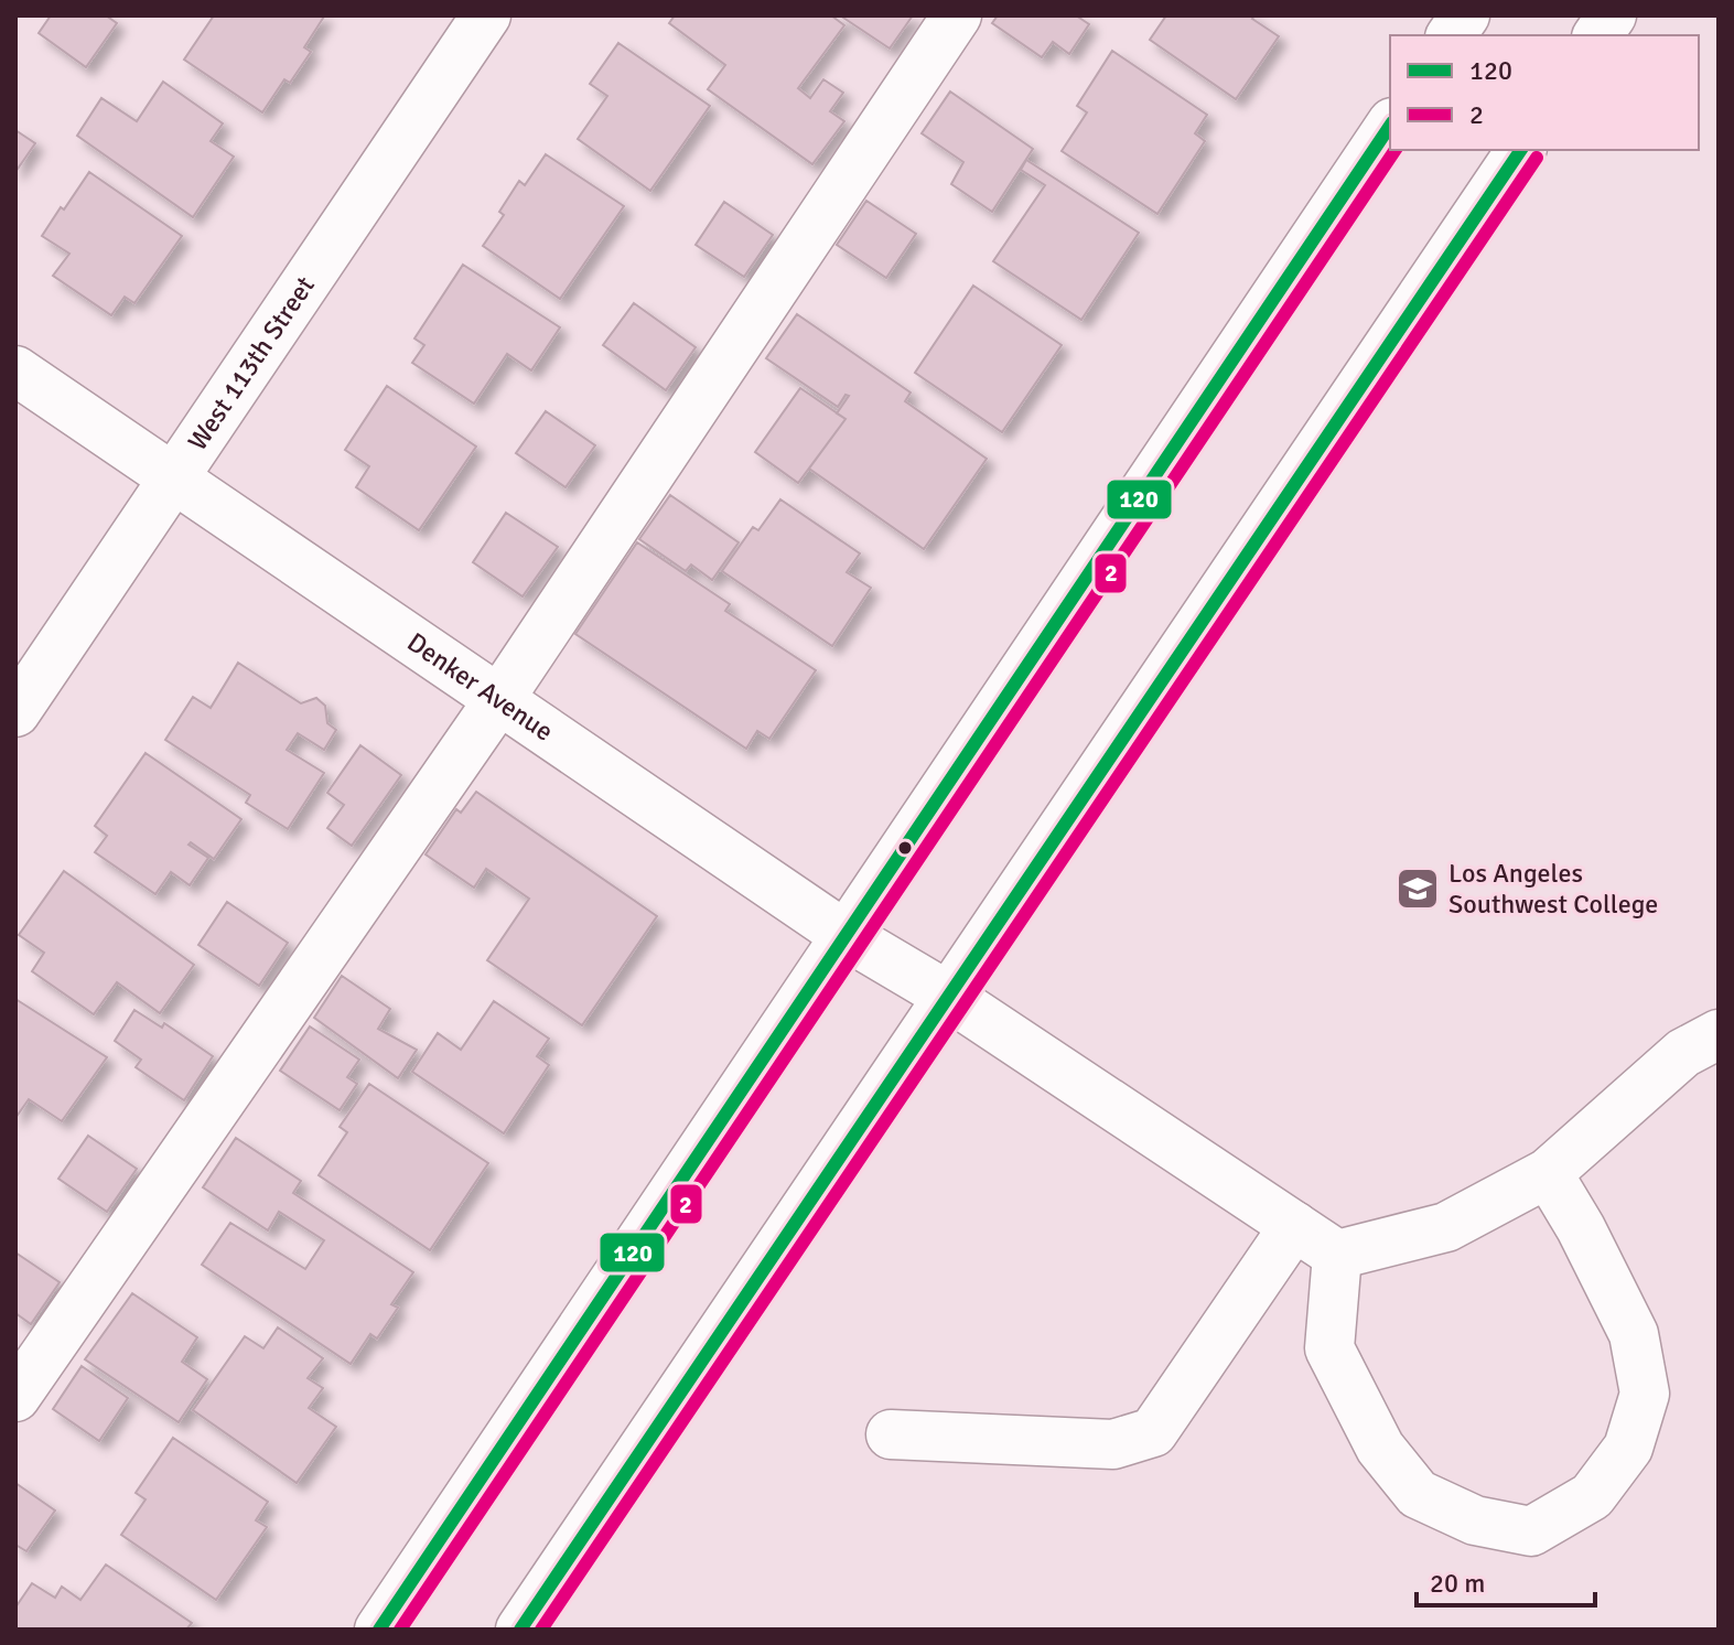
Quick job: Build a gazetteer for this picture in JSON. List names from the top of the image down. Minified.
{"streets":{"main road":["West 113th Street","Denker Avenue"]},"crossings":[["West 113th Street","Denker Avenue"]],"places":{"school or university":["Los Angeles Southwest College"]},"lines":["transit line 120","transit line 2"],"legend":["120","2"],"scale_bar":"20 m"}
